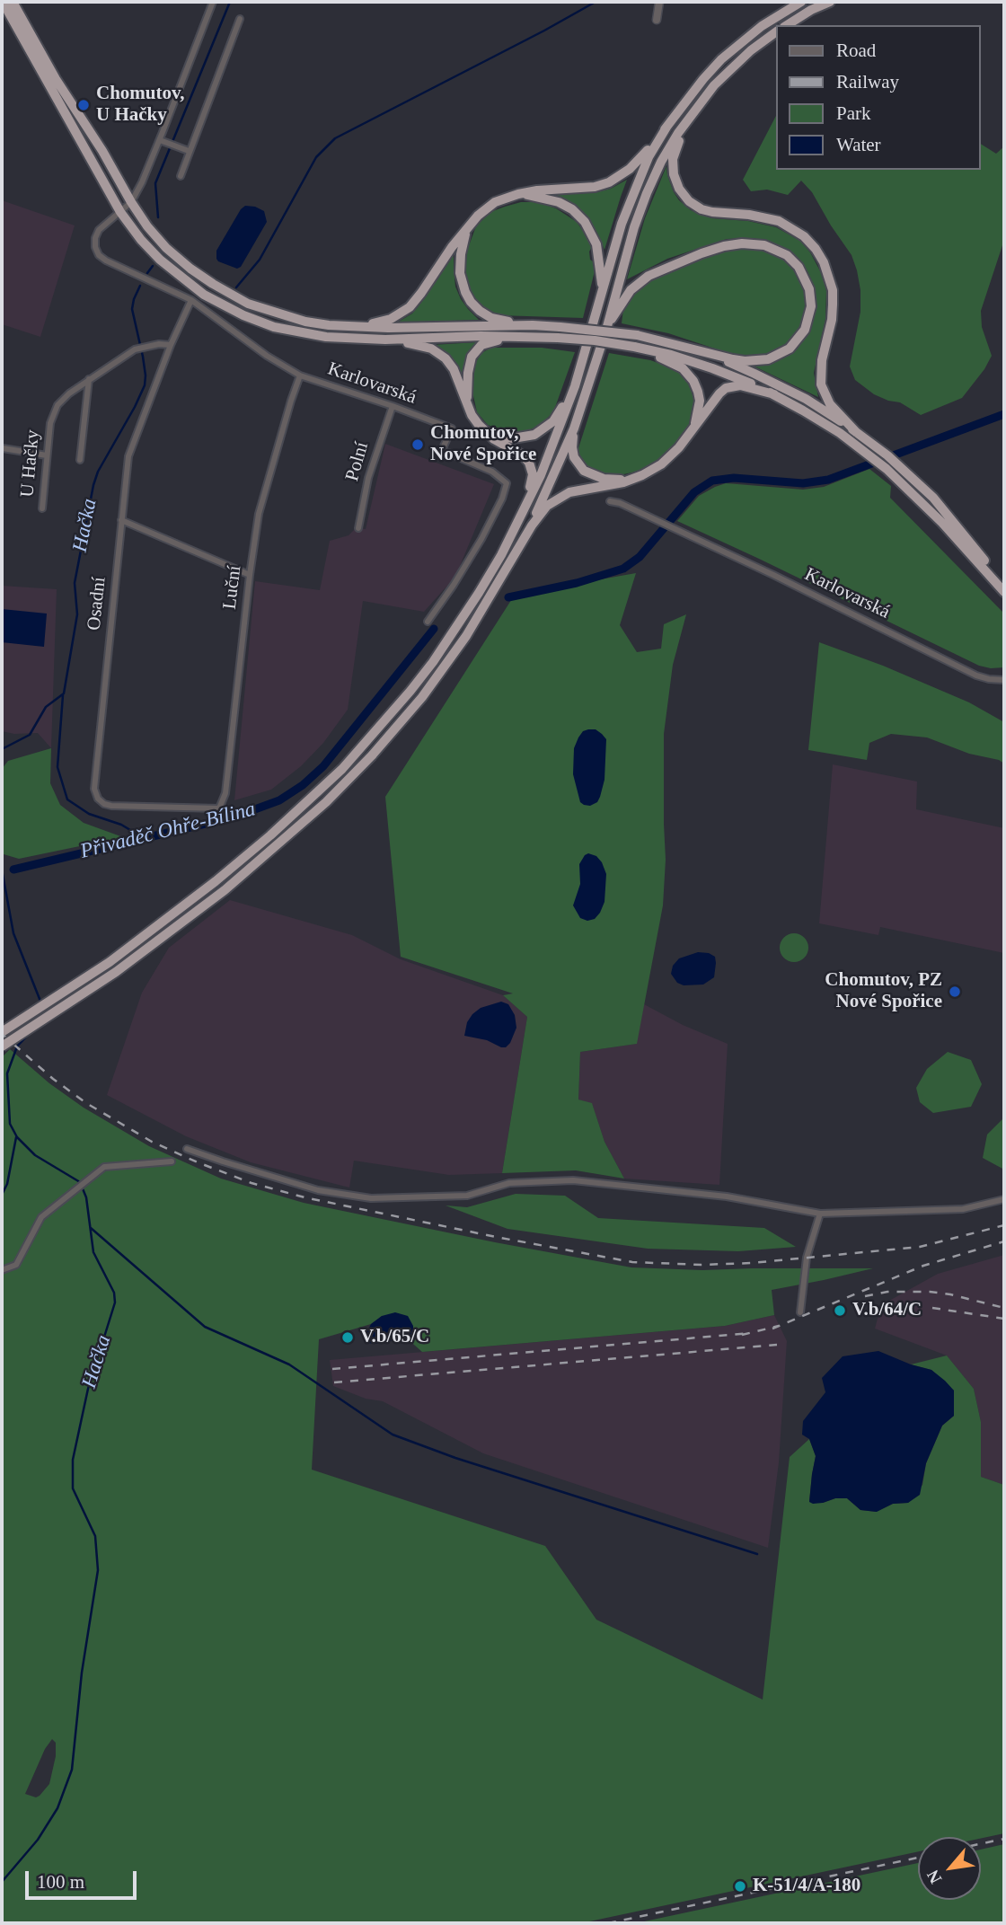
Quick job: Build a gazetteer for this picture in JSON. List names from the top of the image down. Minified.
{"streets":{"street":["Karlovarská","Polní","U Hačky","Luční","Osadní"]},"crossings":[["Karlovarská","Polní"],["Karlovarská","Luční"],["Karlovarská","Osadní"],["U Hačky","Osadní"],["Luční","Osadní"]],"water":["Hačka","Přivaděč Ohře-Bílina"],"places":["Chomutov, U Hačky","Chomutov, Nové Spořice","Chomutov, PZ Nové Spořice","V.b/64/C","V.b/65/C","K-51/4/A-180"],"legend":["Road","Railway","Park","Water"],"scale_bar":"100 m","north":"bottom left"}
